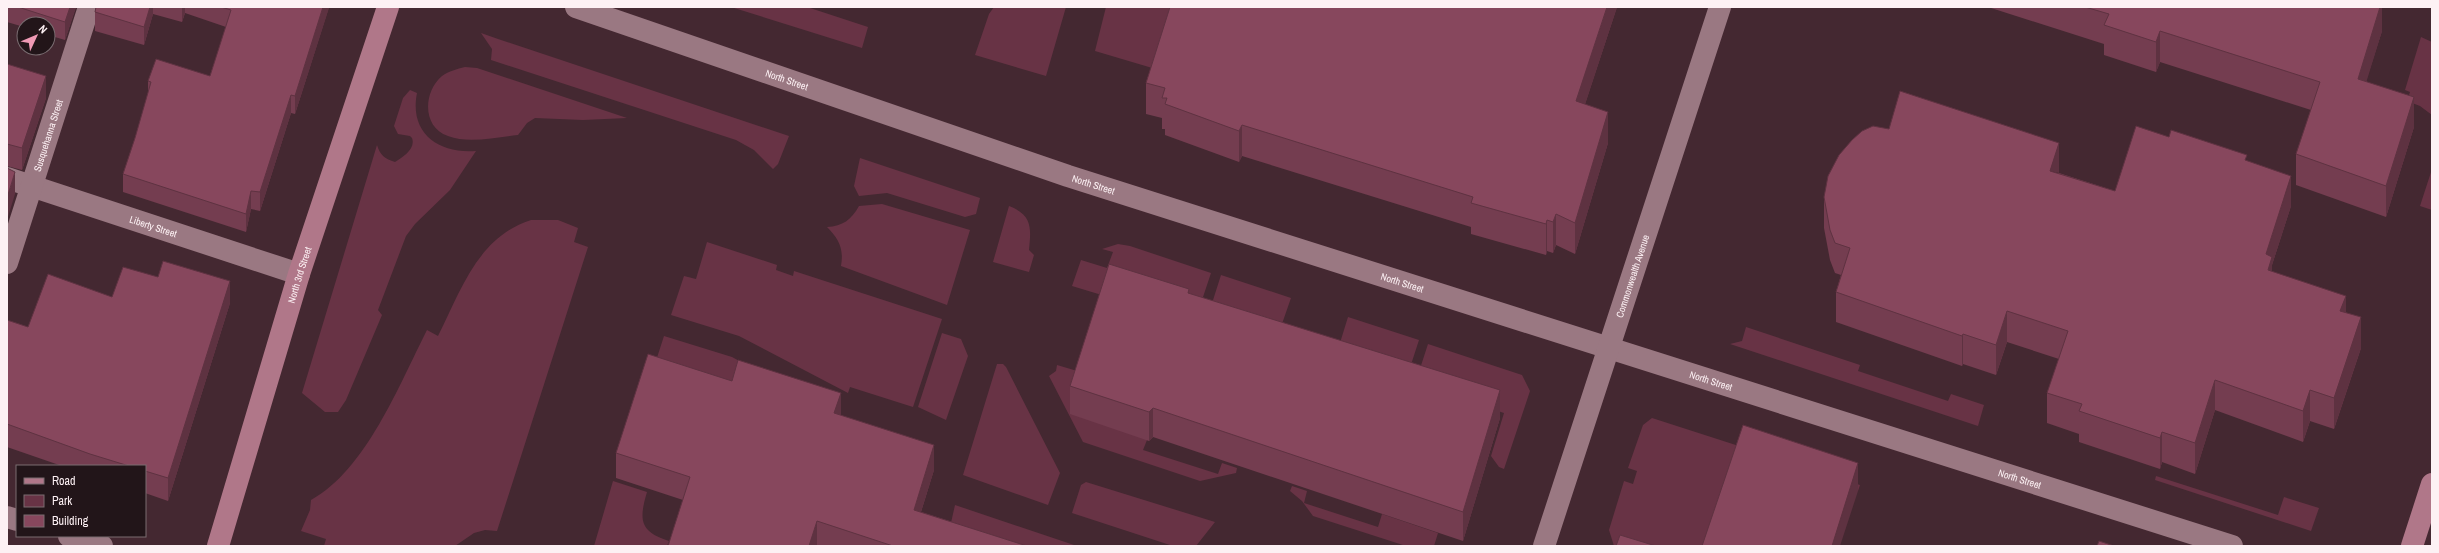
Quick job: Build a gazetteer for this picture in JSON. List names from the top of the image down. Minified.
{"streets":{"main road":["North 3rd Street"],"street":["North Street","Susquehanna Street","Liberty Street","Commonwealth Avenue"]},"crossings":[["North Street","Commonwealth Avenue"],["Susquehanna Street","Liberty Street"],["Liberty Street","North 3rd Street"]],"legend":["Road","Park","Building"],"north":"top right"}
